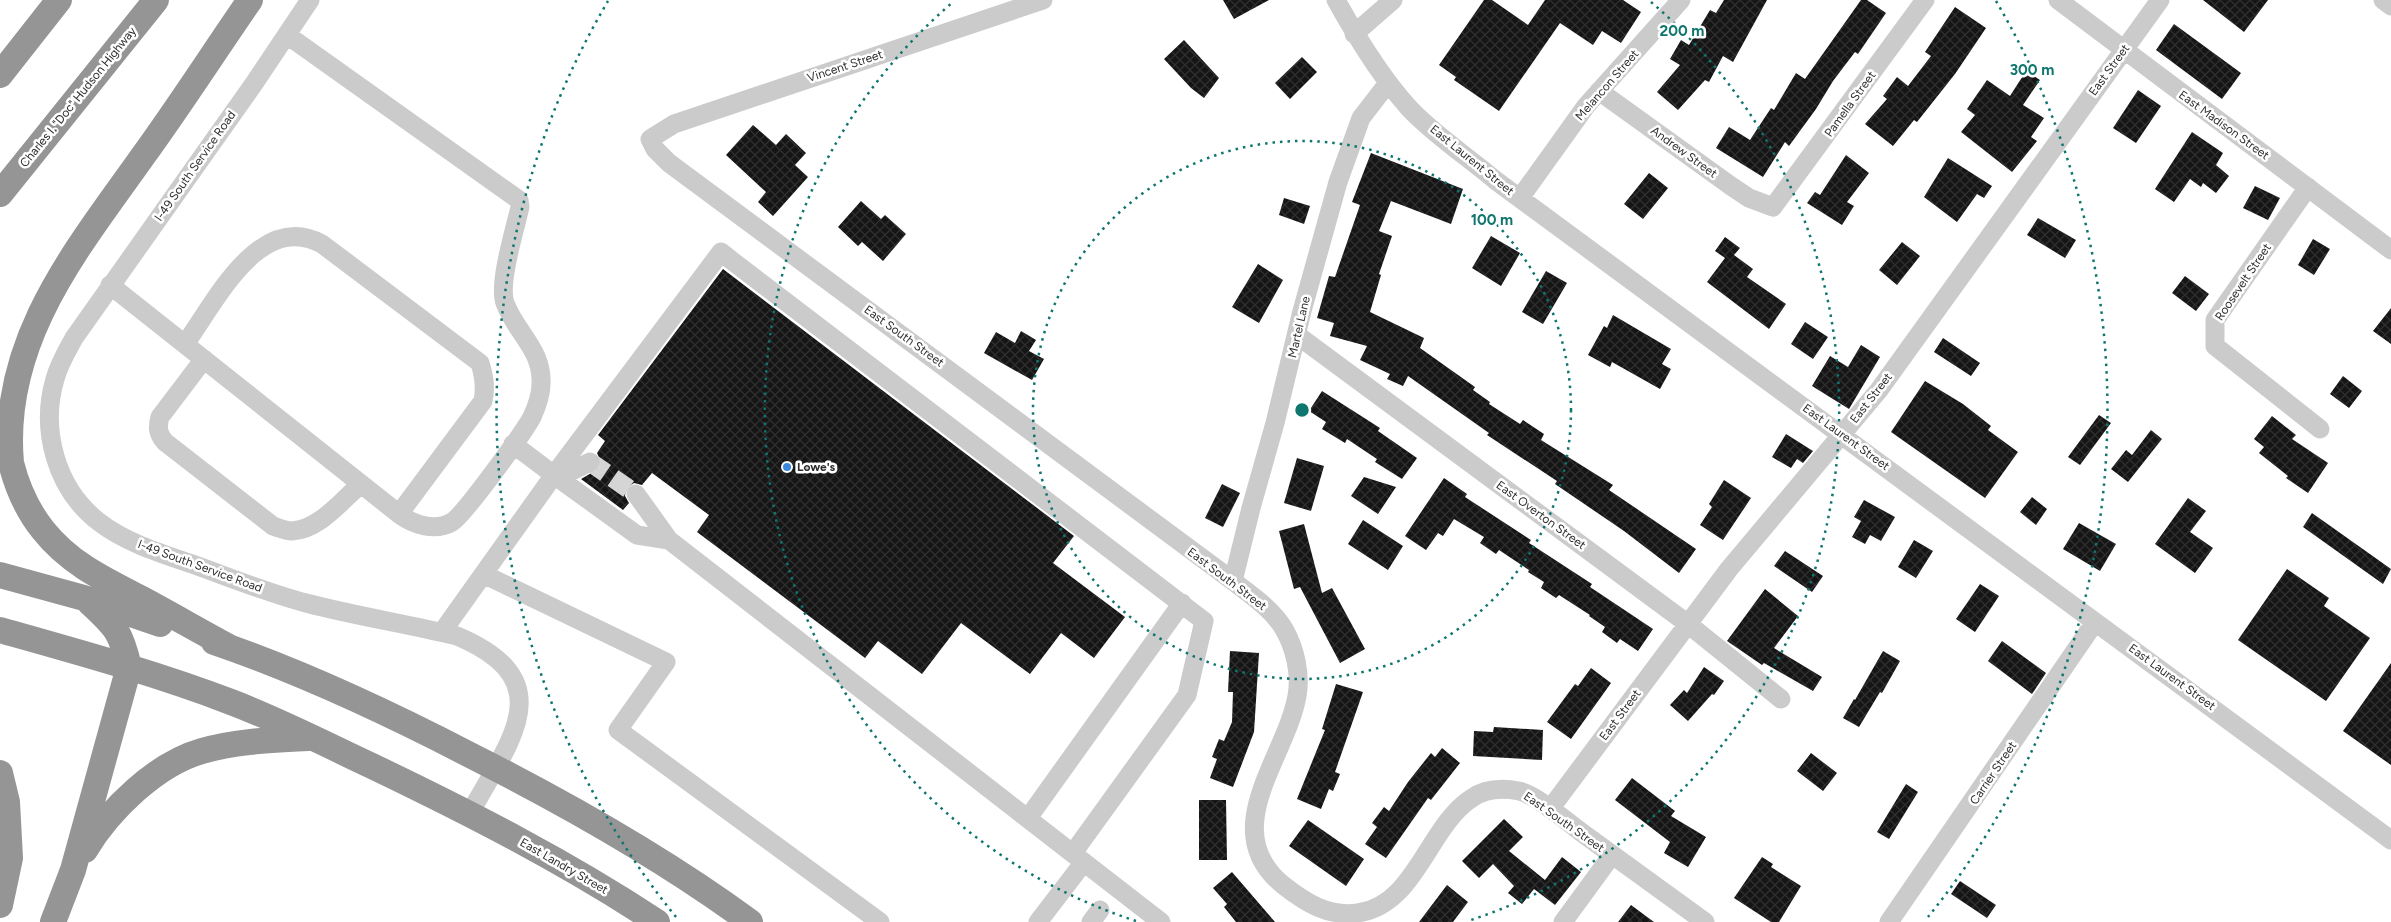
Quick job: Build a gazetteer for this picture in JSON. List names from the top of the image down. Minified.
{"streets":{"highway":["Charles I. \"Doc\" Hudson Highway","East Landry Street"],"street":["Vincent Street","East Street","Melancon Street","Pamella Street","East Madison Street","Andrew Street","East Laurent Street","I-49 South Service Road","Roosevelt Street","Martel Lane","East South Street","East Overton Street","Carrier Street"]},"crossings":[["Vincent Street","East South Street"],["East Street","East Madison Street"],["East Street","East Laurent Street"],["East Street","East South Street"],["East Street","East Overton Street"],["Melancon Street","Andrew Street"],["Melancon Street","East Laurent Street"],["Pamella Street","Andrew Street"],["East Madison Street","Roosevelt Street"],["East Laurent Street","Martel Lane"],["East Laurent Street","Carrier Street"],["I-49 South Service Road","East Landry Street"],["Martel Lane","East South Street"],["Martel Lane","East Overton Street"]],"places":["Lowe's"],"rings":["200 m","300 m","100 m"]}
